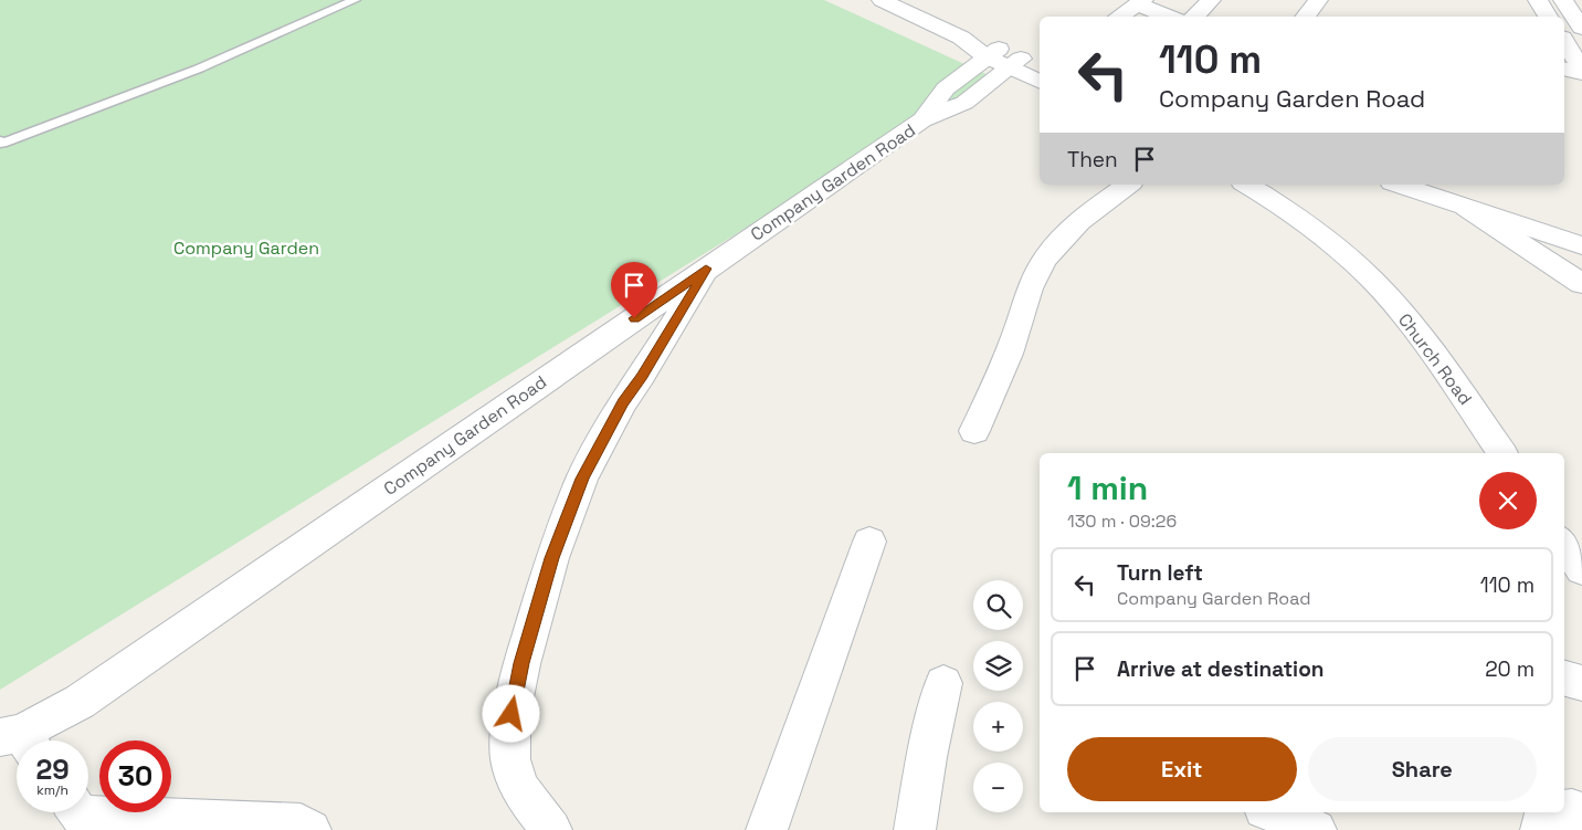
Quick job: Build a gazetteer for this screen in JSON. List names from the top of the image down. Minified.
{"streets":{"street":["Company Garden Road","Church Road"]},"parks":["Company Garden"],"page":{"turn":["110 m","Company Garden Road"],"then":"Then","heading":["1 min","130 m · 09:26"],"list":[{"name":"Turn left","note":"Company Garden Road","value":"110 m"},{"name":"Arrive at destination","value":"20 m"}],"map_buttons":["+","−"],"buttons":["Exit","Share"],"speed":"29 km/h","limit":"30"}}
